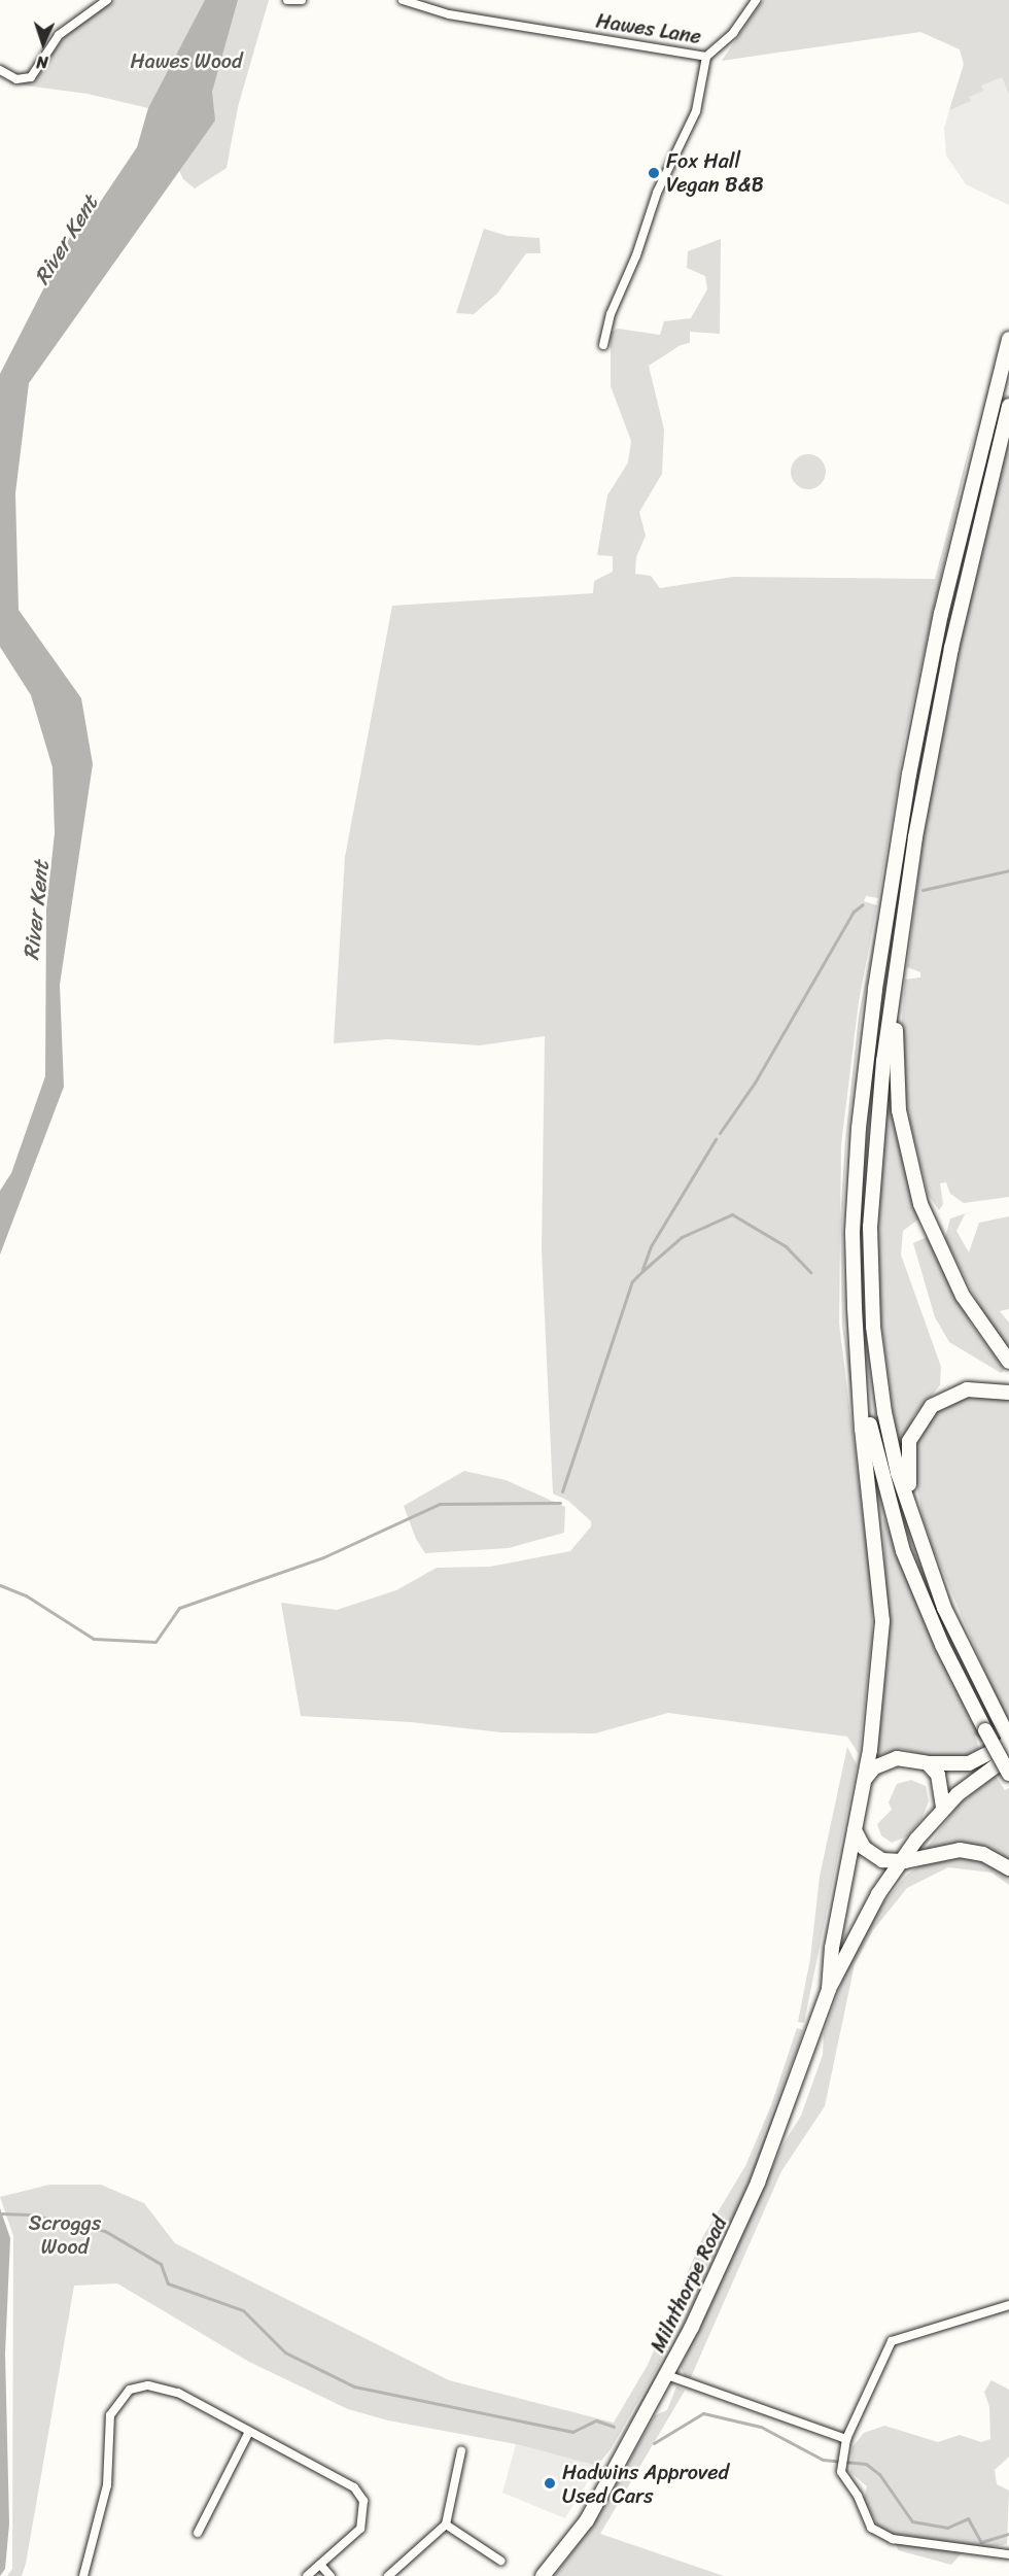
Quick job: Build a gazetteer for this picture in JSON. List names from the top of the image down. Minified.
{"streets":{"highway":["Milnthorpe Road"],"street":["Hawes Lane"]},"water":["River Kent"],"parks":["Hawes Wood","Scroggs Wood"],"places":["Fox Hall Vegan B&B","Hadwins Approved Used Cars"],"north":"bottom"}
